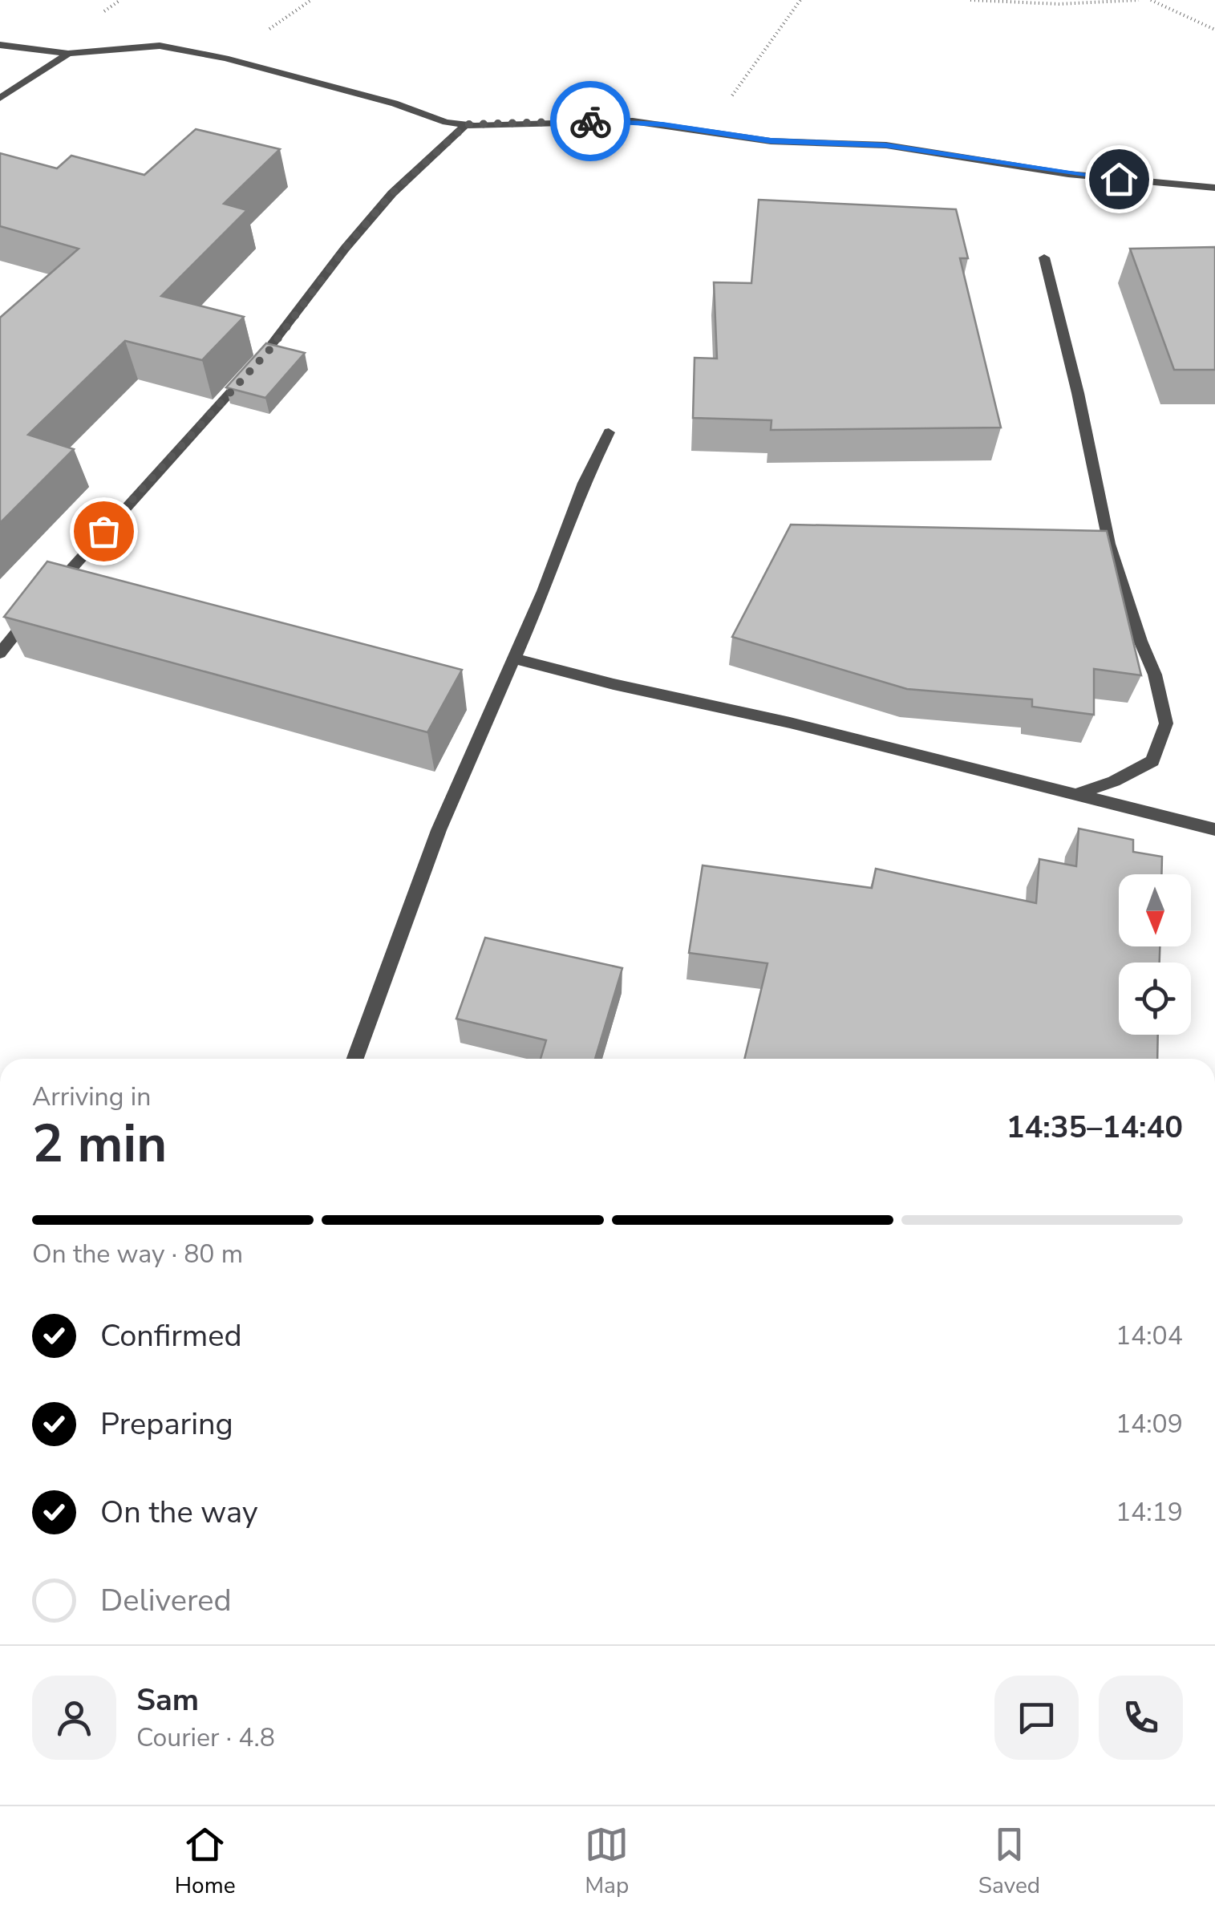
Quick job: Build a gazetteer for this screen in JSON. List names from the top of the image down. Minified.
{"north":"bottom","page":{"heading":["2 min","Arriving in","14:35–14:40"],"panel":["Sam","Courier · 4.8"],"bar":"On the way · 80 m","list":[["Confirmed","14:04"],["Preparing","14:09"],["On the way","14:19"],"Delivered"],"tabs":["Home","Map","Saved"]}}
